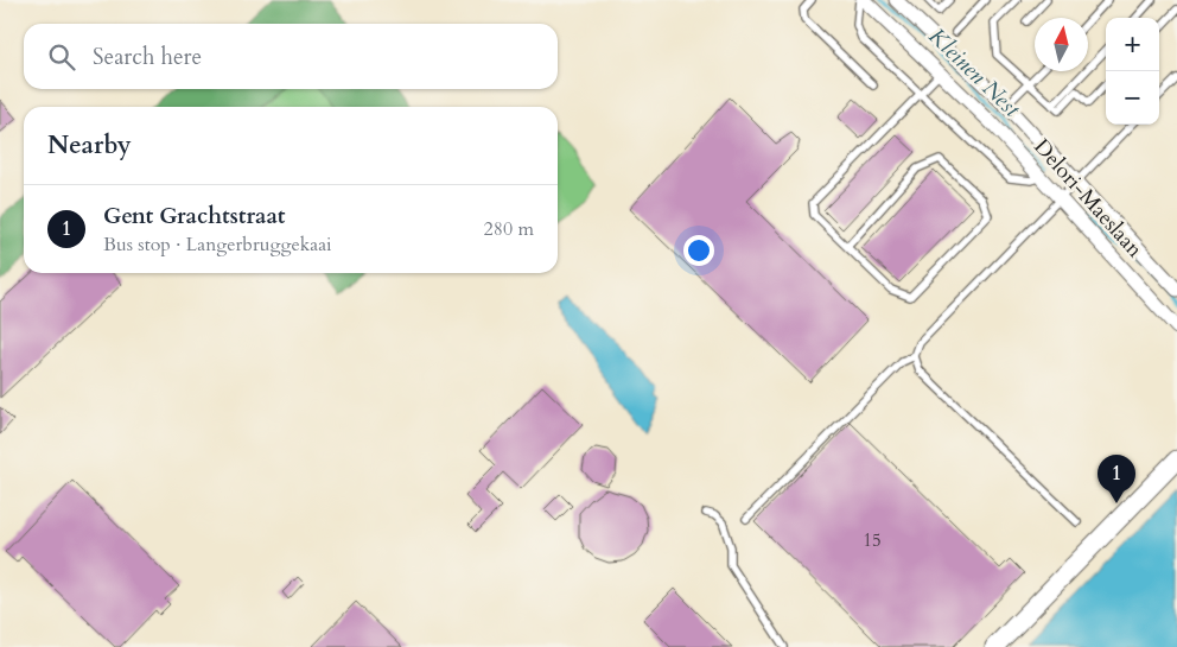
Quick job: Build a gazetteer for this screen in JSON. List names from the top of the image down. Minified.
{"streets":{"street":["Delori-Maeslaan"]},"water":["Kleinen Nest"],"house_numbers":["15"],"north":"top","page":{"map_buttons":["+","−"],"search":"Search here","heading":"Nearby","list":[{"mark":"1","name":"Gent Grachtstraat","note":"Bus stop · Langerbruggekaai","value":"280 m"}],"pins":"1"}}
